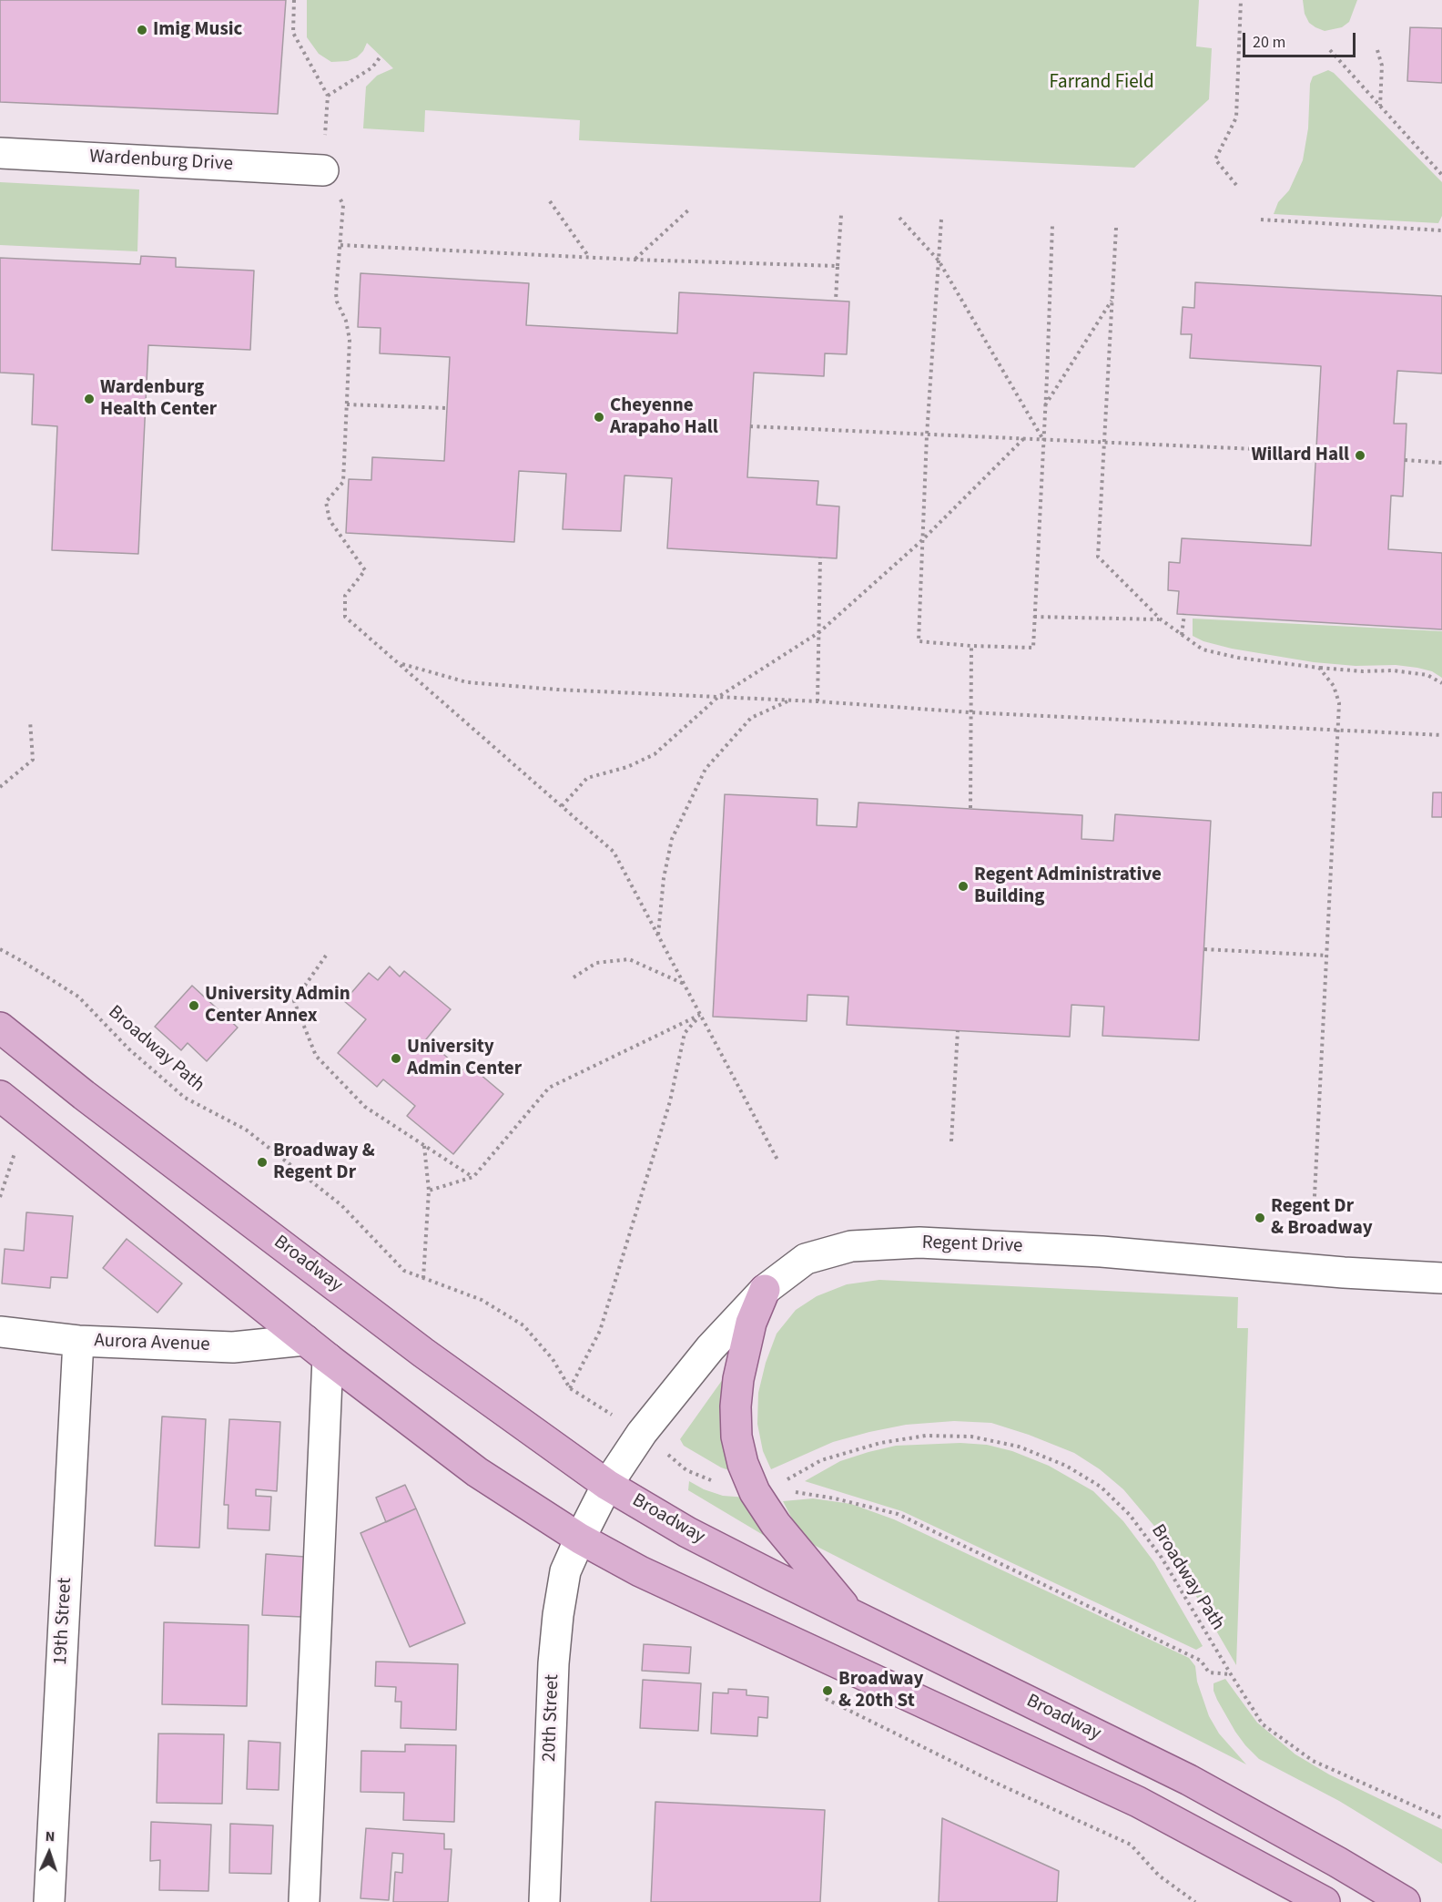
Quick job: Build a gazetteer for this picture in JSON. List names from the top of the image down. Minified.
{"streets":{"main road":["Broadway"],"street":["Wardenburg Drive","Regent Drive","Aurora Avenue","19th Street","20th Street"],"path":["Broadway Path"]},"crossings":[["Regent Drive","Broadway"],["Regent Drive","20th Street"],["Broadway","20th Street"],["Aurora Avenue","19th Street"]],"parks":["Farrand Field"],"places":["Imig Music","Wardenburg Health Center","Cheyenne Arapaho Hall","Willard Hall","Regent Administrative Building","University Admin Center Annex","University Admin Center","Broadway & Regent Dr","Regent Dr & Broadway","Broadway & 20th St"],"scale_bar":"20 m","north":"top"}
